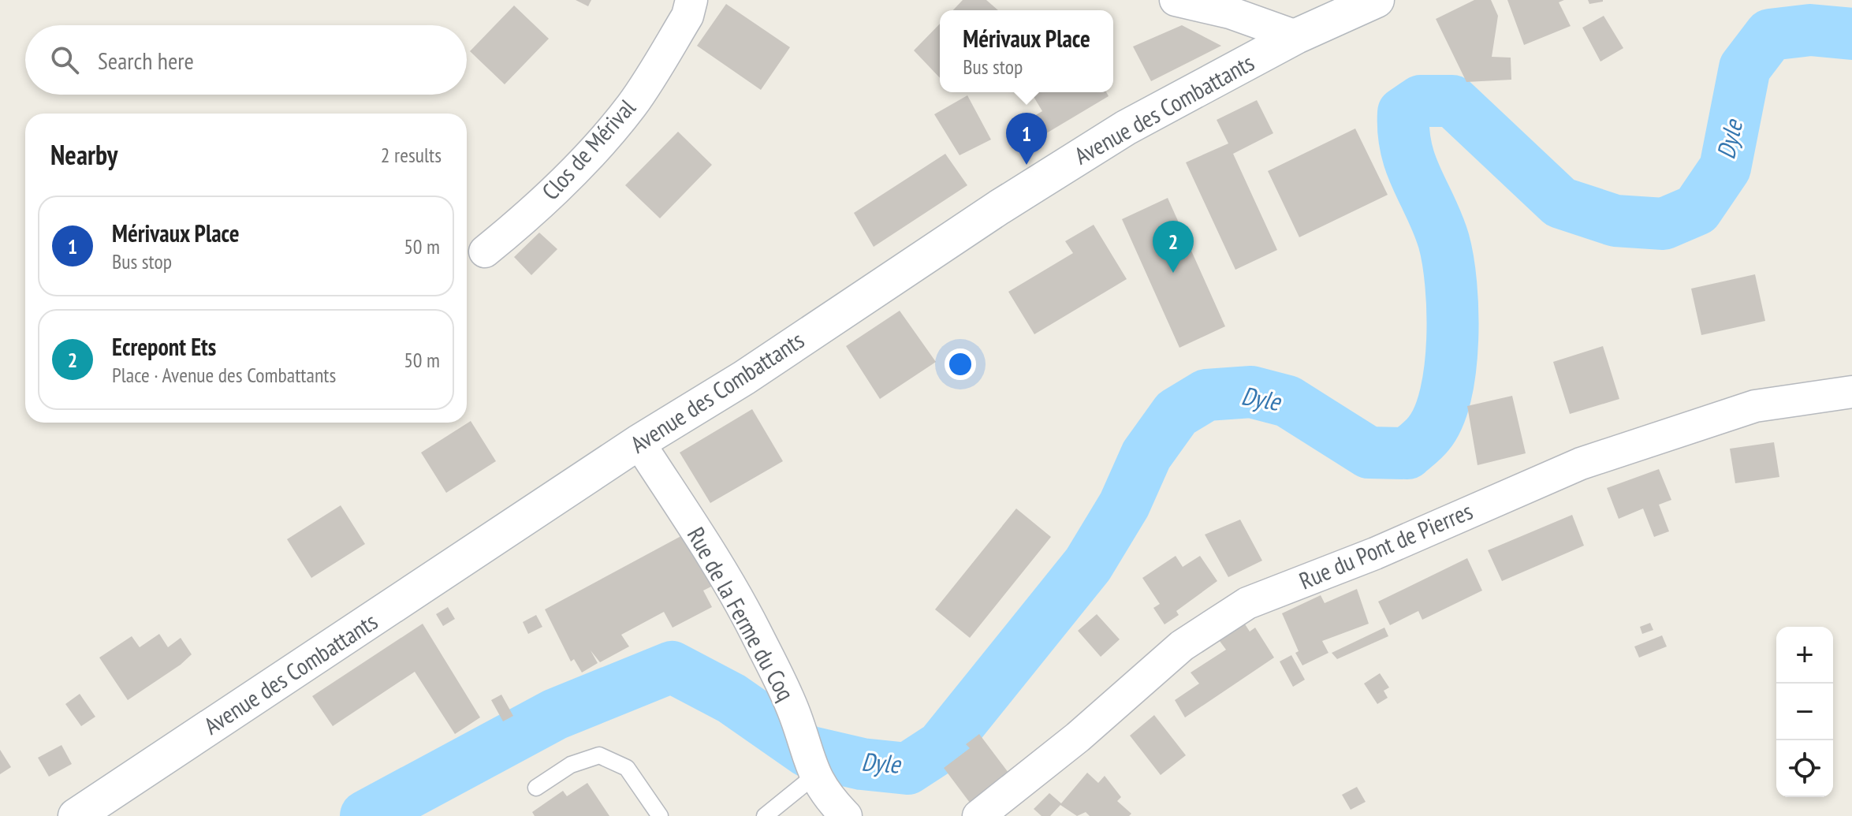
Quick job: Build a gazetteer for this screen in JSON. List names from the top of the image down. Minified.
{"streets":{"main road":["Avenue des Combattants"],"street":["Clos de Mérival","Rue du Pont de Pierres","Rue de la Ferme du Coq"]},"crossings":[["Avenue des Combattants","Rue de la Ferme du Coq"]],"water":["Dyle"],"page":{"popup":["Mérivaux Place","Bus stop"],"search":"Search here","pins":["1","2"],"heading":["Nearby","2 results"],"list":[{"mark":"1","name":"Mérivaux Place","note":"Bus stop","value":"50 m"},{"mark":"2","name":"Ecrepont Ets","note":"Place · Avenue des Combattants","value":"50 m"}],"map_buttons":["+","−"]}}
